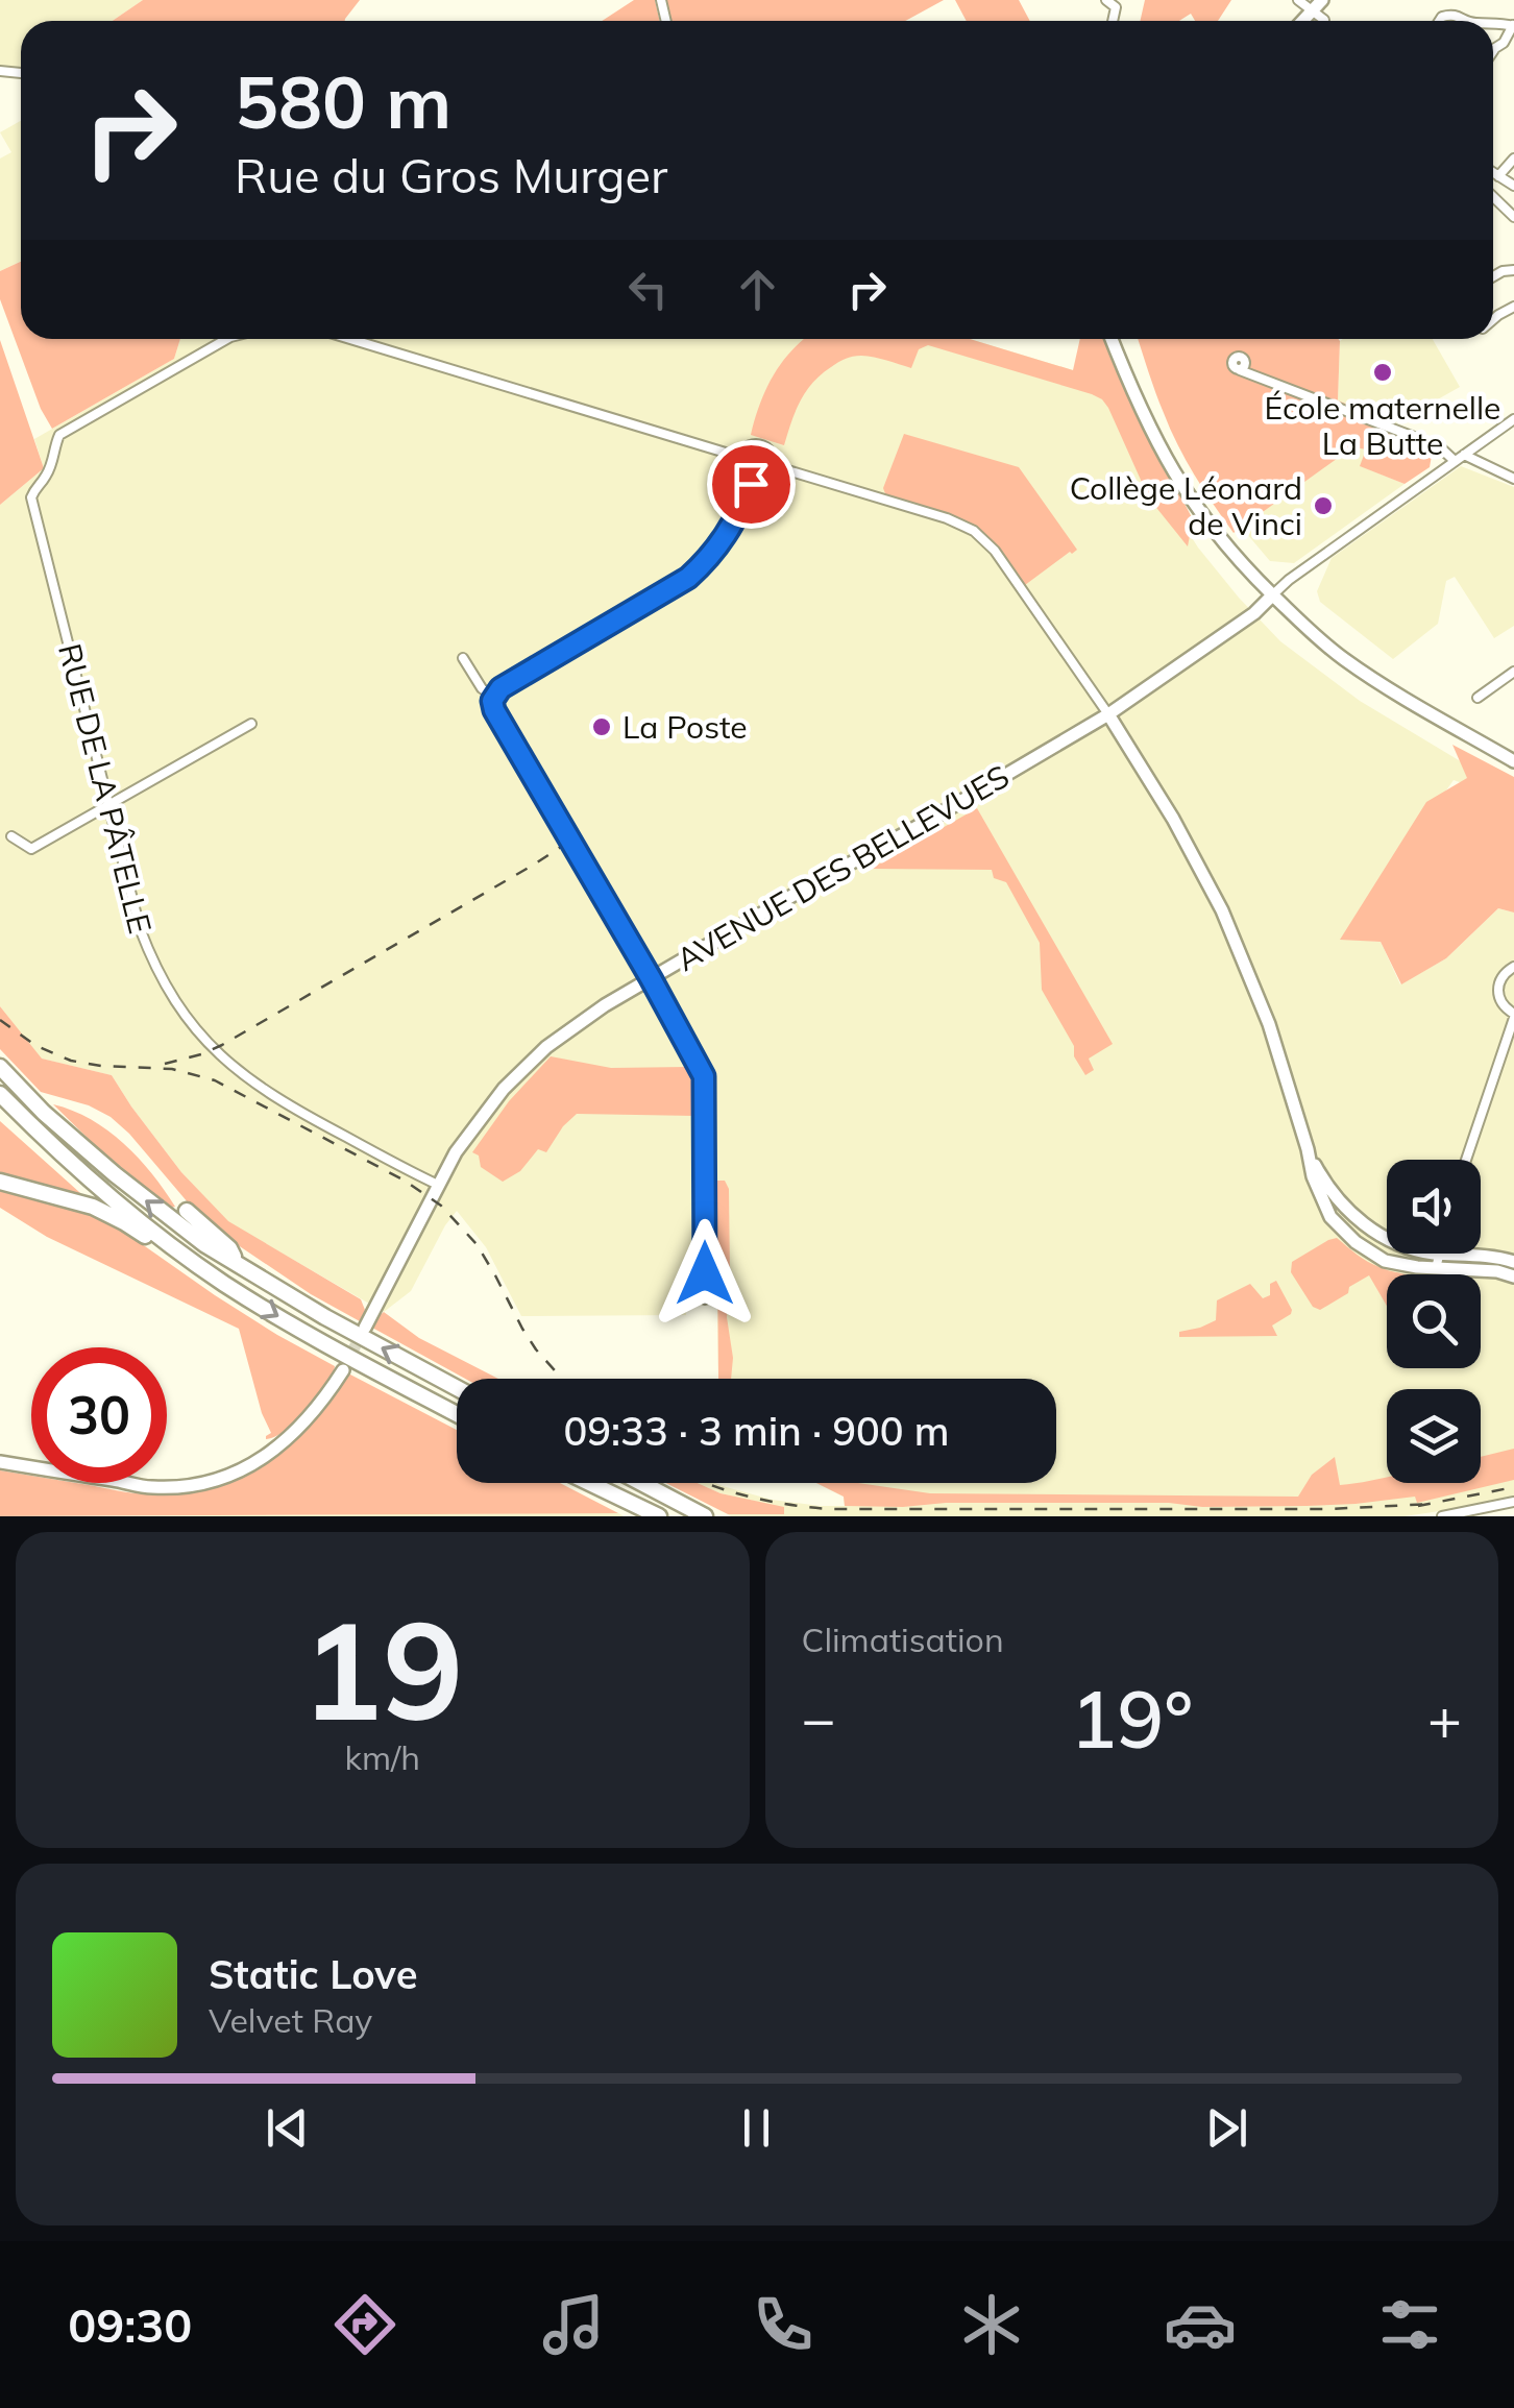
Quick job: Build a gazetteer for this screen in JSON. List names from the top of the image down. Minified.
{"streets":{"street":["RUE DE LA PÂTELLE","AVENUE DES BELLEVUES"]},"crossings":[["RUE DE LA PÂTELLE","AVENUE DES BELLEVUES"]],"places":["École maternelle La Butte","Collège Léonard de Vinci","La Poste"],"page":{"turn":["580 m","Rue du Gros Murger"],"limit":"30","trip":"09:33 · 3 min · 900 m","tile":[["19","km/h"],"Climatisation"],"heat":["−","19°","+"],"song":["Static Love","Velvet Ray"],"tabs":"09:30"}}
